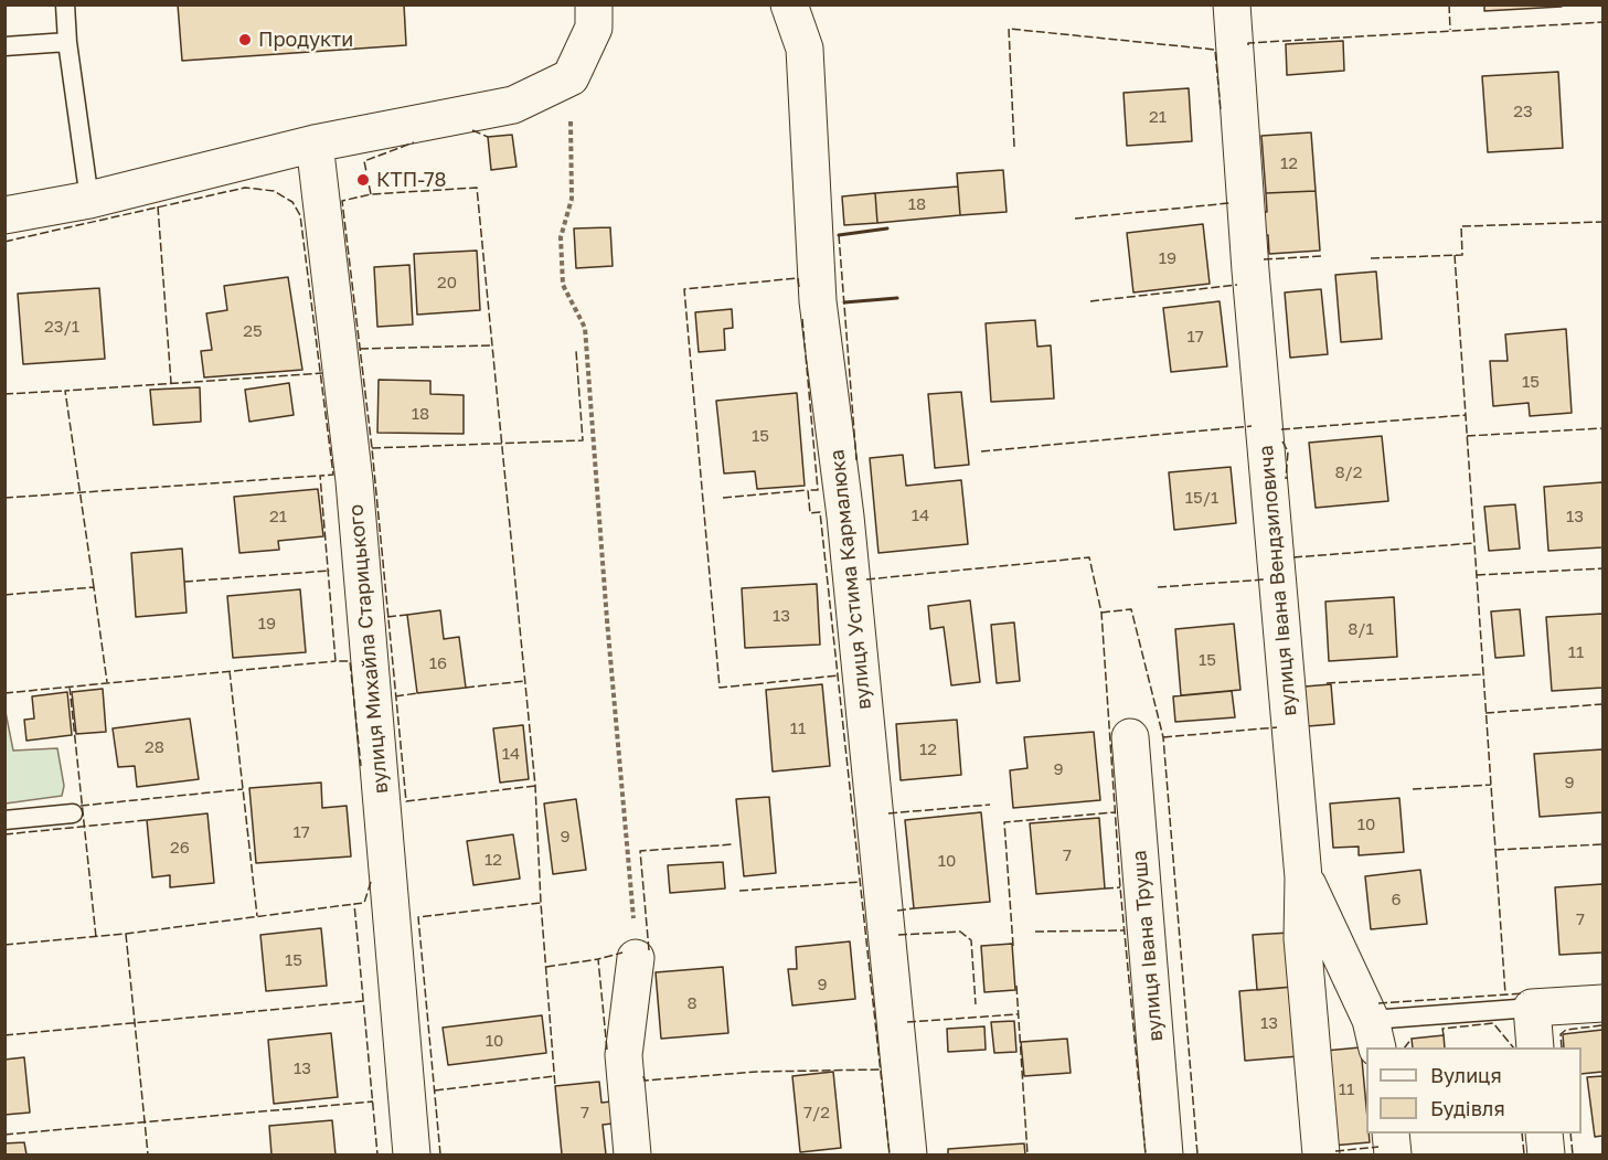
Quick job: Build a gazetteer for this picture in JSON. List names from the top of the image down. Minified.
{"streets":{"street":["вулиця Устима Кармалюка","вулиця Івана Вендзиловича","вулиця Михайла Старицького","вулиця Івана Труша"]},"places":["Продукти","КТП-78"],"house_numbers":["23","21","12","18","19","20","23/1","25","17","15","18","15","8/2","15/1","14","21","13","13","19","8/1","11","15","16","11","28","12","14","9","9","10","17","9","26","7","12","10","6","7","15","9","8","13","10","13","11","7","7/2"],"legend":["Вулиця","Будівля"]}
